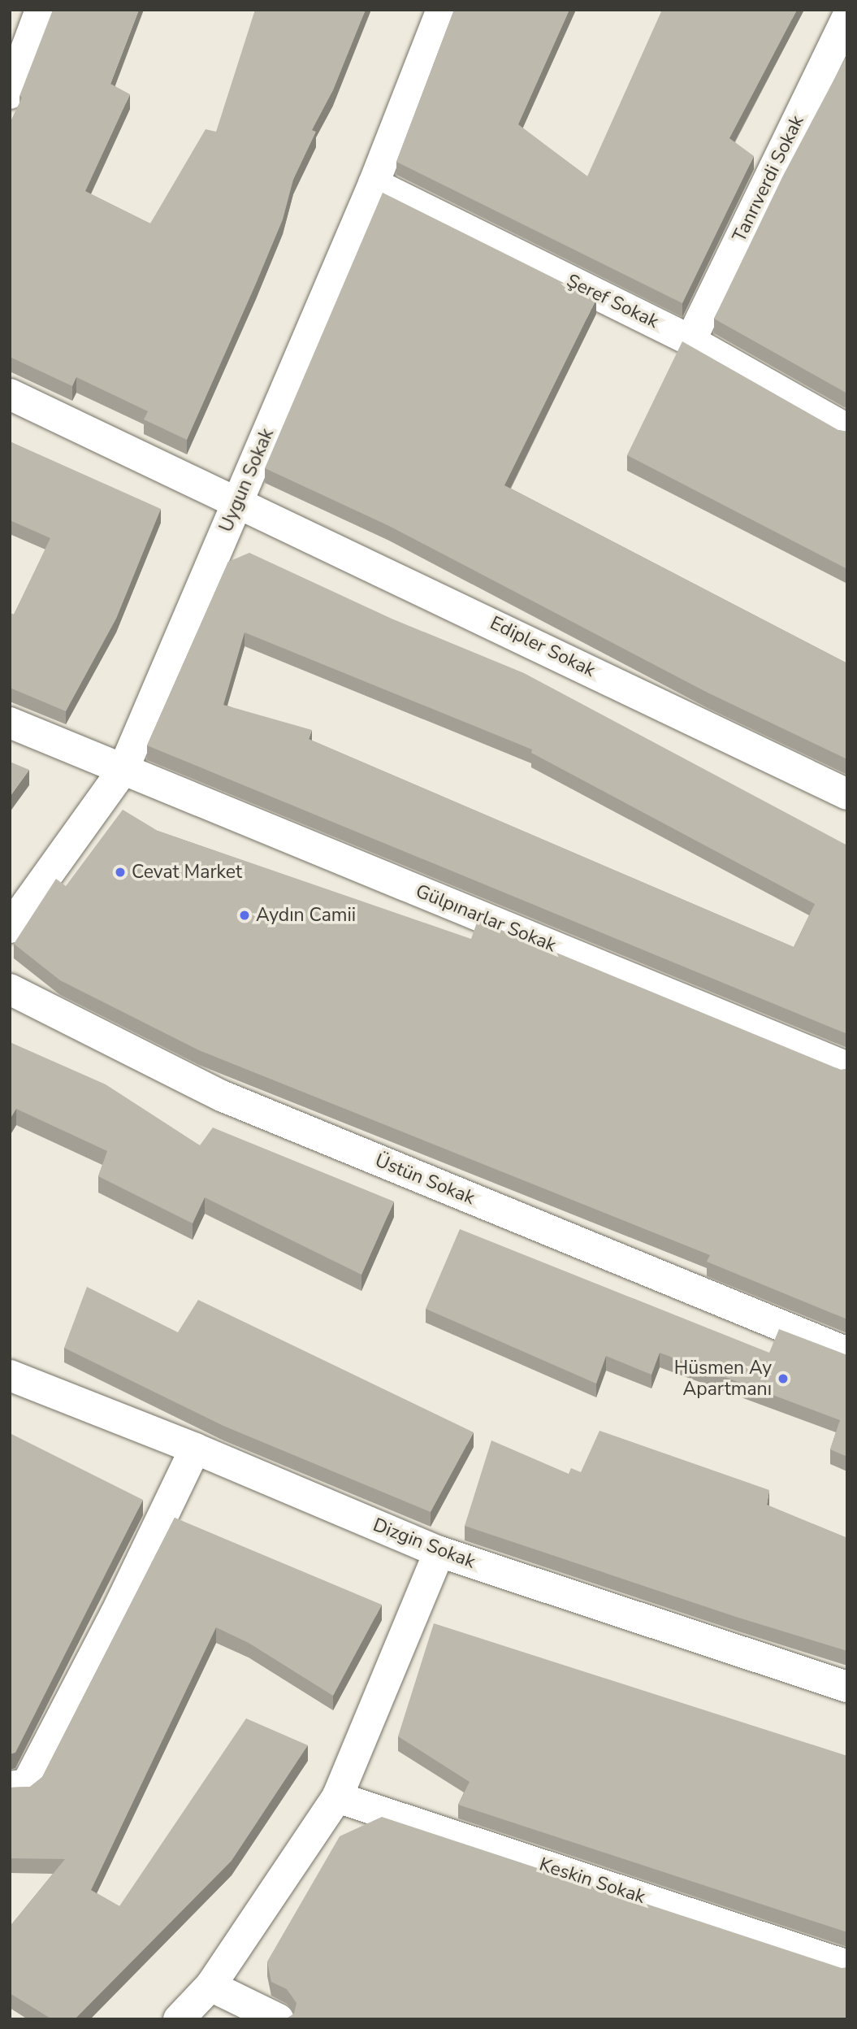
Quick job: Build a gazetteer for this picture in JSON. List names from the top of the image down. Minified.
{"streets":{"street":["Tanrıverdi Sokak","Şeref Sokak","Uygun Sokak","Edipler Sokak","Gülpınarlar Sokak","Üstün Sokak","Dizgin Sokak","Keskin Sokak"]},"crossings":[["Tanrıverdi Sokak","Şeref Sokak"],["Şeref Sokak","Uygun Sokak"],["Uygun Sokak","Edipler Sokak"],["Uygun Sokak","Gülpınarlar Sokak"]],"places":["Cevat Market","Aydın Camii","Hüsmen Ay Apartmanı"]}
